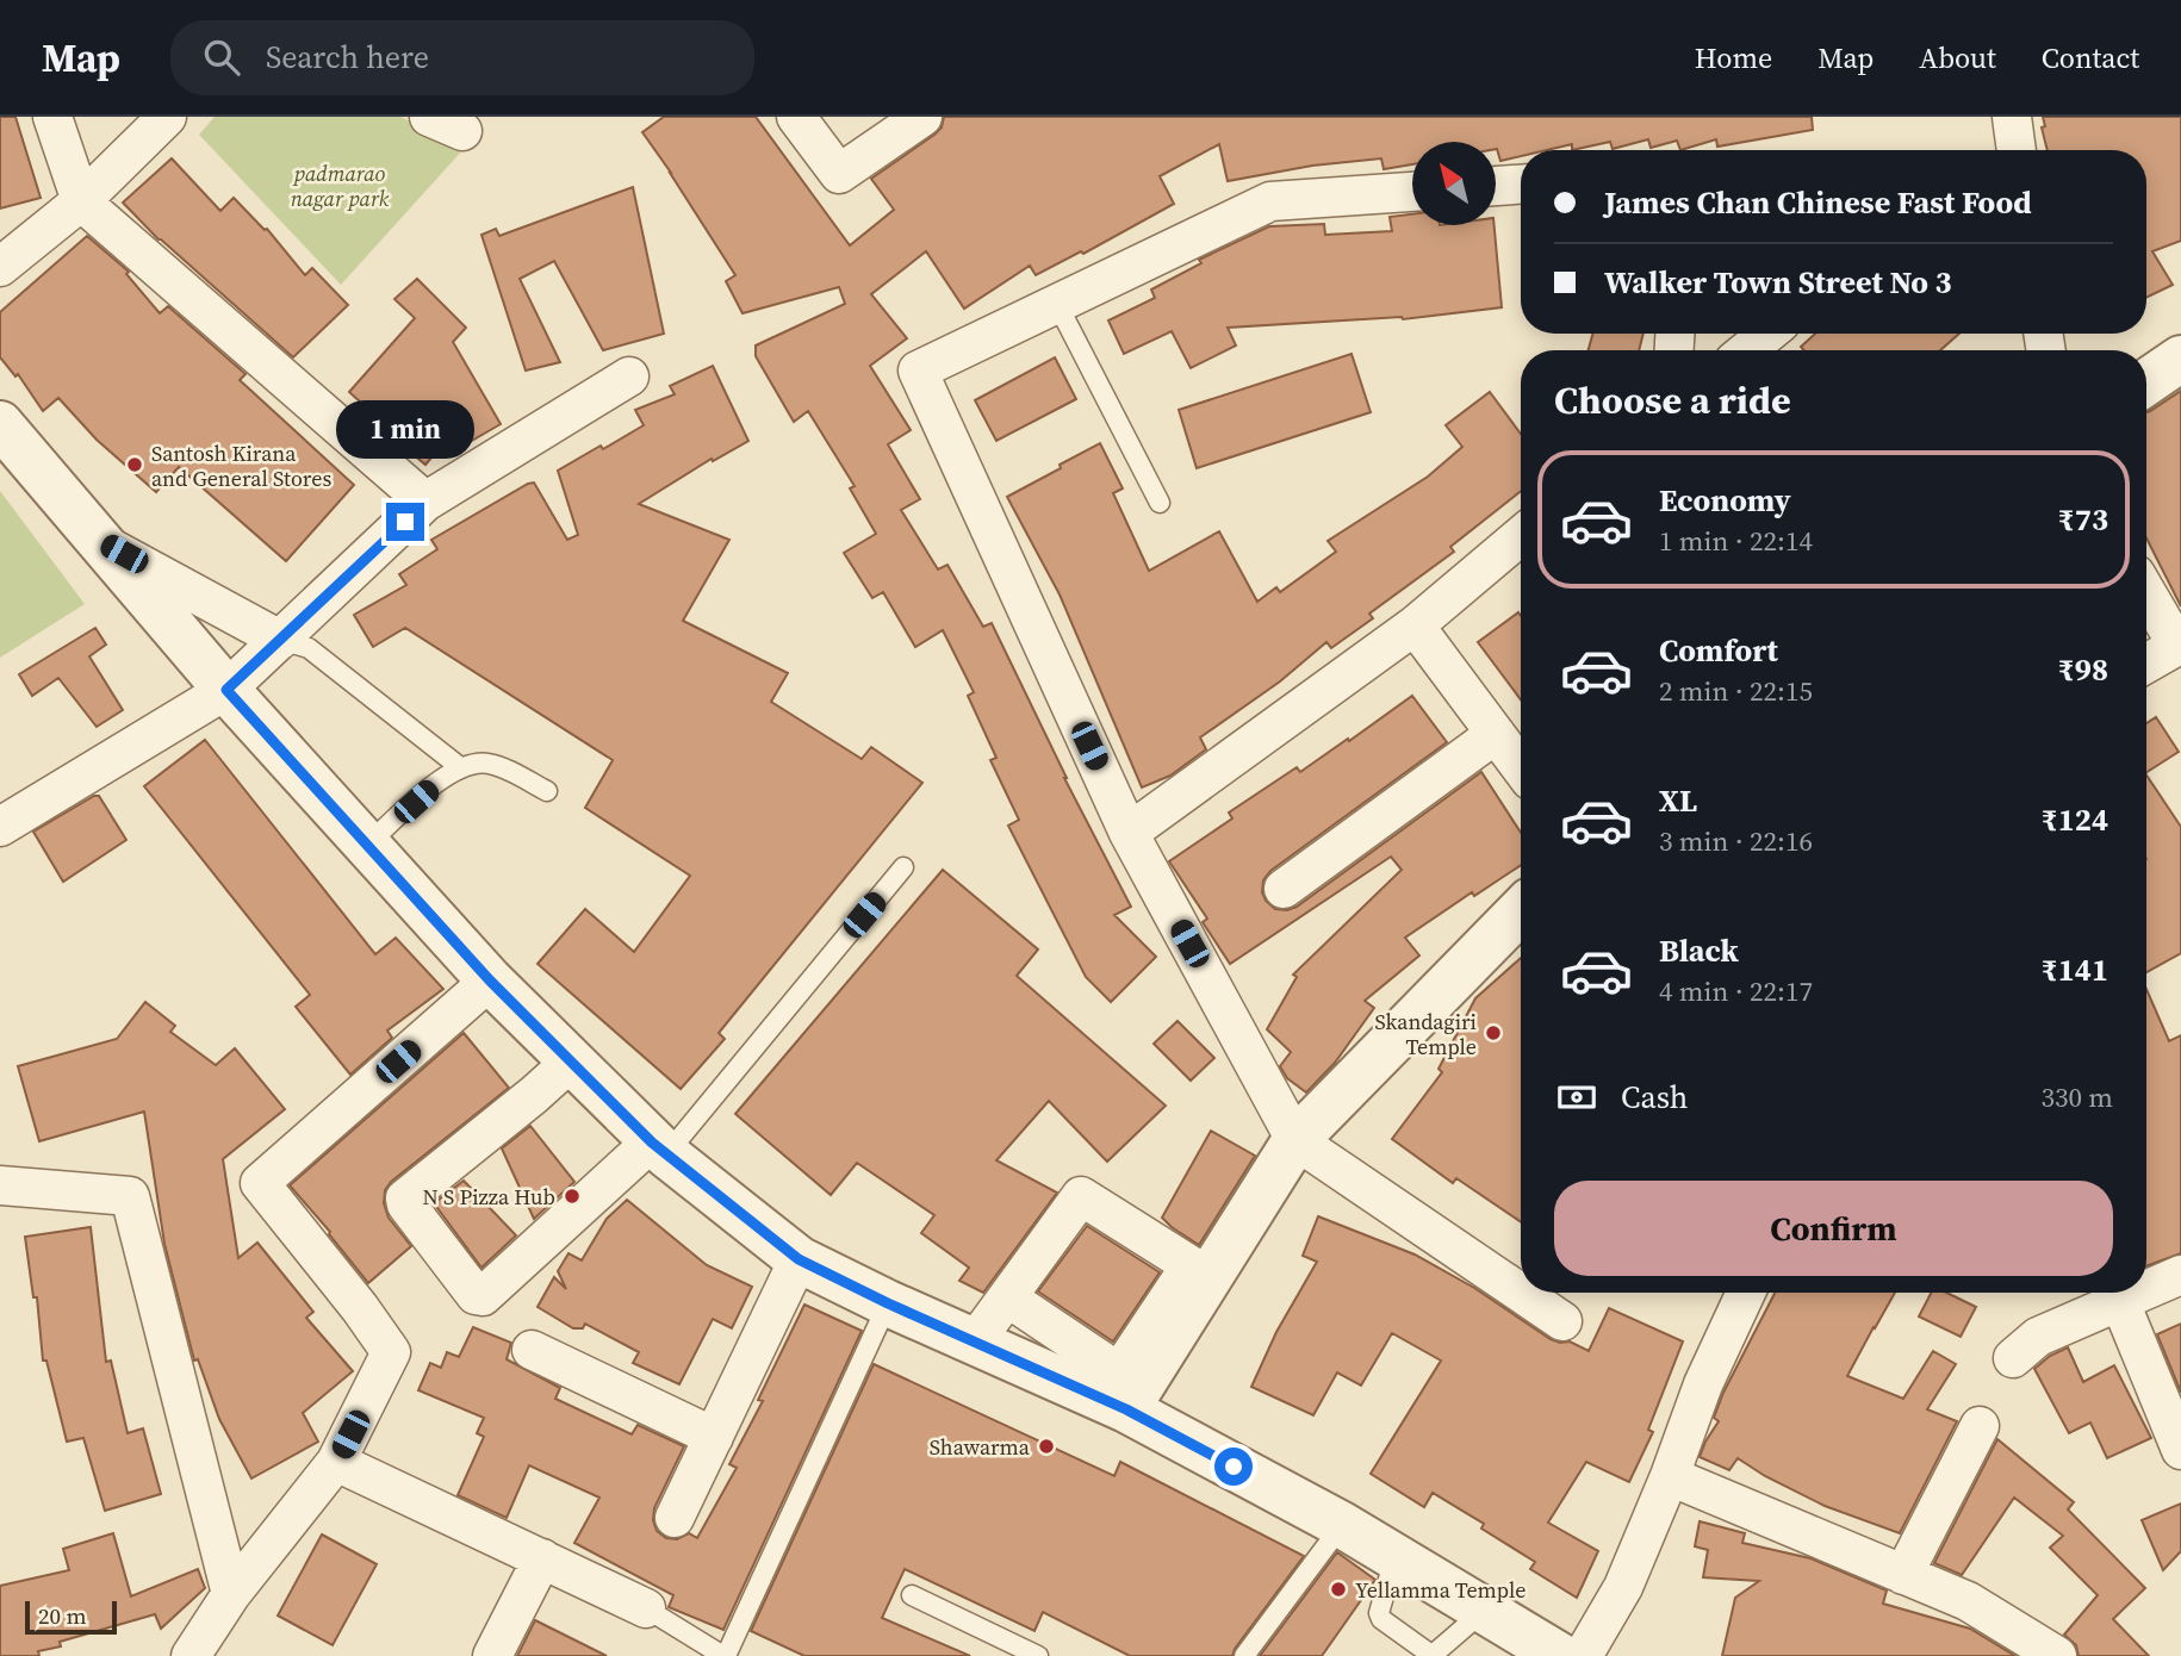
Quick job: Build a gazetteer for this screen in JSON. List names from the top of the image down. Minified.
{"parks":["padmarao nagar park"],"places":["Santosh Kirana and General Stores","Skandagiri Temple","N S Pizza Hub","Shawarma","Yellamma Temple"],"scale_bar":"20 m","north":"top left","page":{"header":"Map","search":"Search here","nav":["Home","Map","About","Contact"],"banner":["James Chan Chinese Fast Food","Walker Town Street No 3"],"heading":"Choose a ride","bubble":"1 min","list":[{"name":"Economy","note":"1 min · 22:14","value":"₹73"},{"name":"Comfort","note":"2 min · 22:15","value":"₹98"},{"name":"XL","note":"3 min · 22:16","value":"₹124"},{"name":"Black","note":"4 min · 22:17","value":"₹141"}],"pay":["Cash","330 m"],"buttons":"Confirm","scale":"20 m"}}
